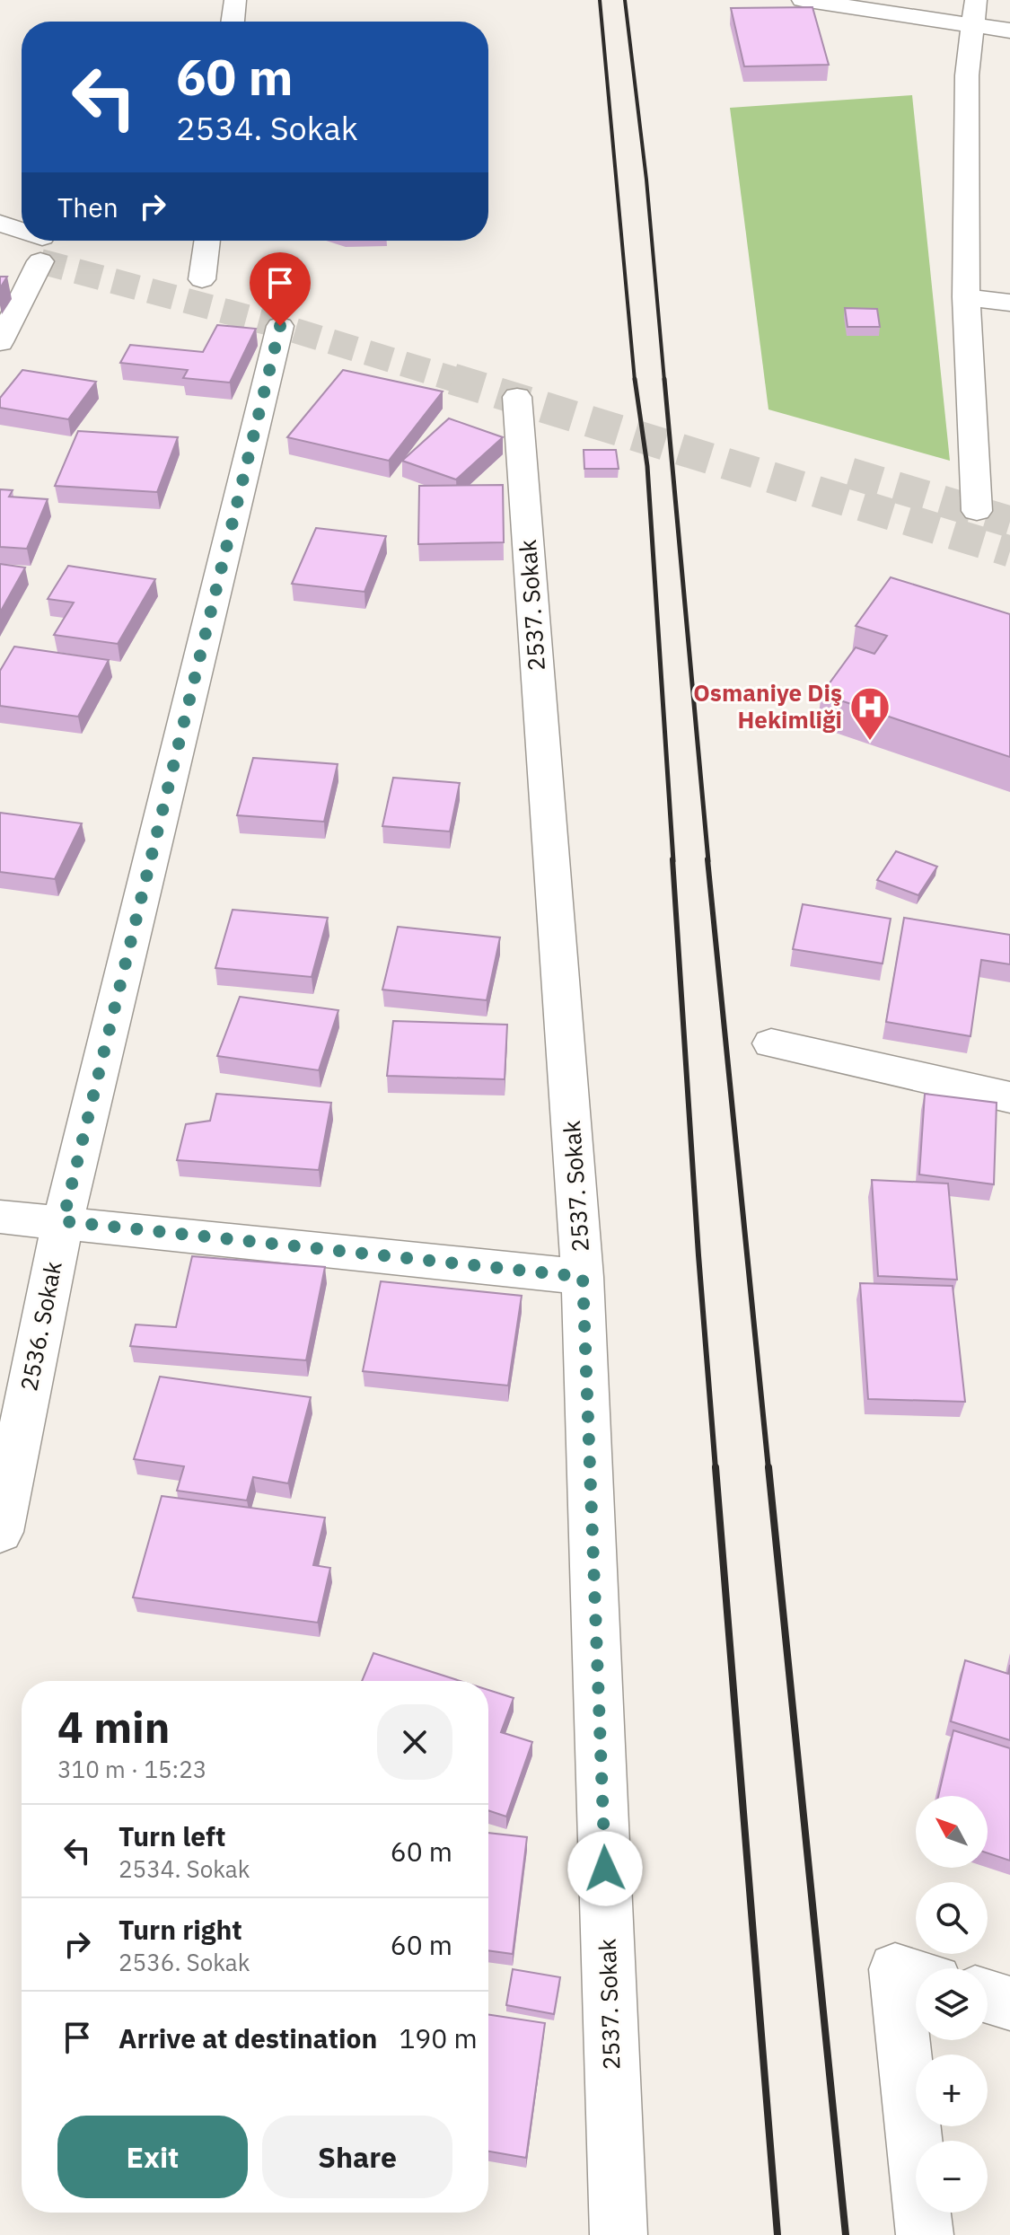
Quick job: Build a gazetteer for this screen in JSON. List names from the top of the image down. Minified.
{"streets":{"street":["2537. Sokak","2536. Sokak"]},"places":{"hospital":["Osmaniye Diş Hekimliği"]},"north":"top left","page":{"turn":["60 m","2534. Sokak"],"then":"Then","heading":["4 min","310 m · 15:23"],"map_buttons":["+","−"],"list":[{"name":"Turn left","note":"2534. Sokak","value":"60 m"},{"name":"Turn right","note":"2536. Sokak","value":"60 m"},{"name":"Arrive at destination","value":"190 m"}],"buttons":["Exit","Share"]}}
